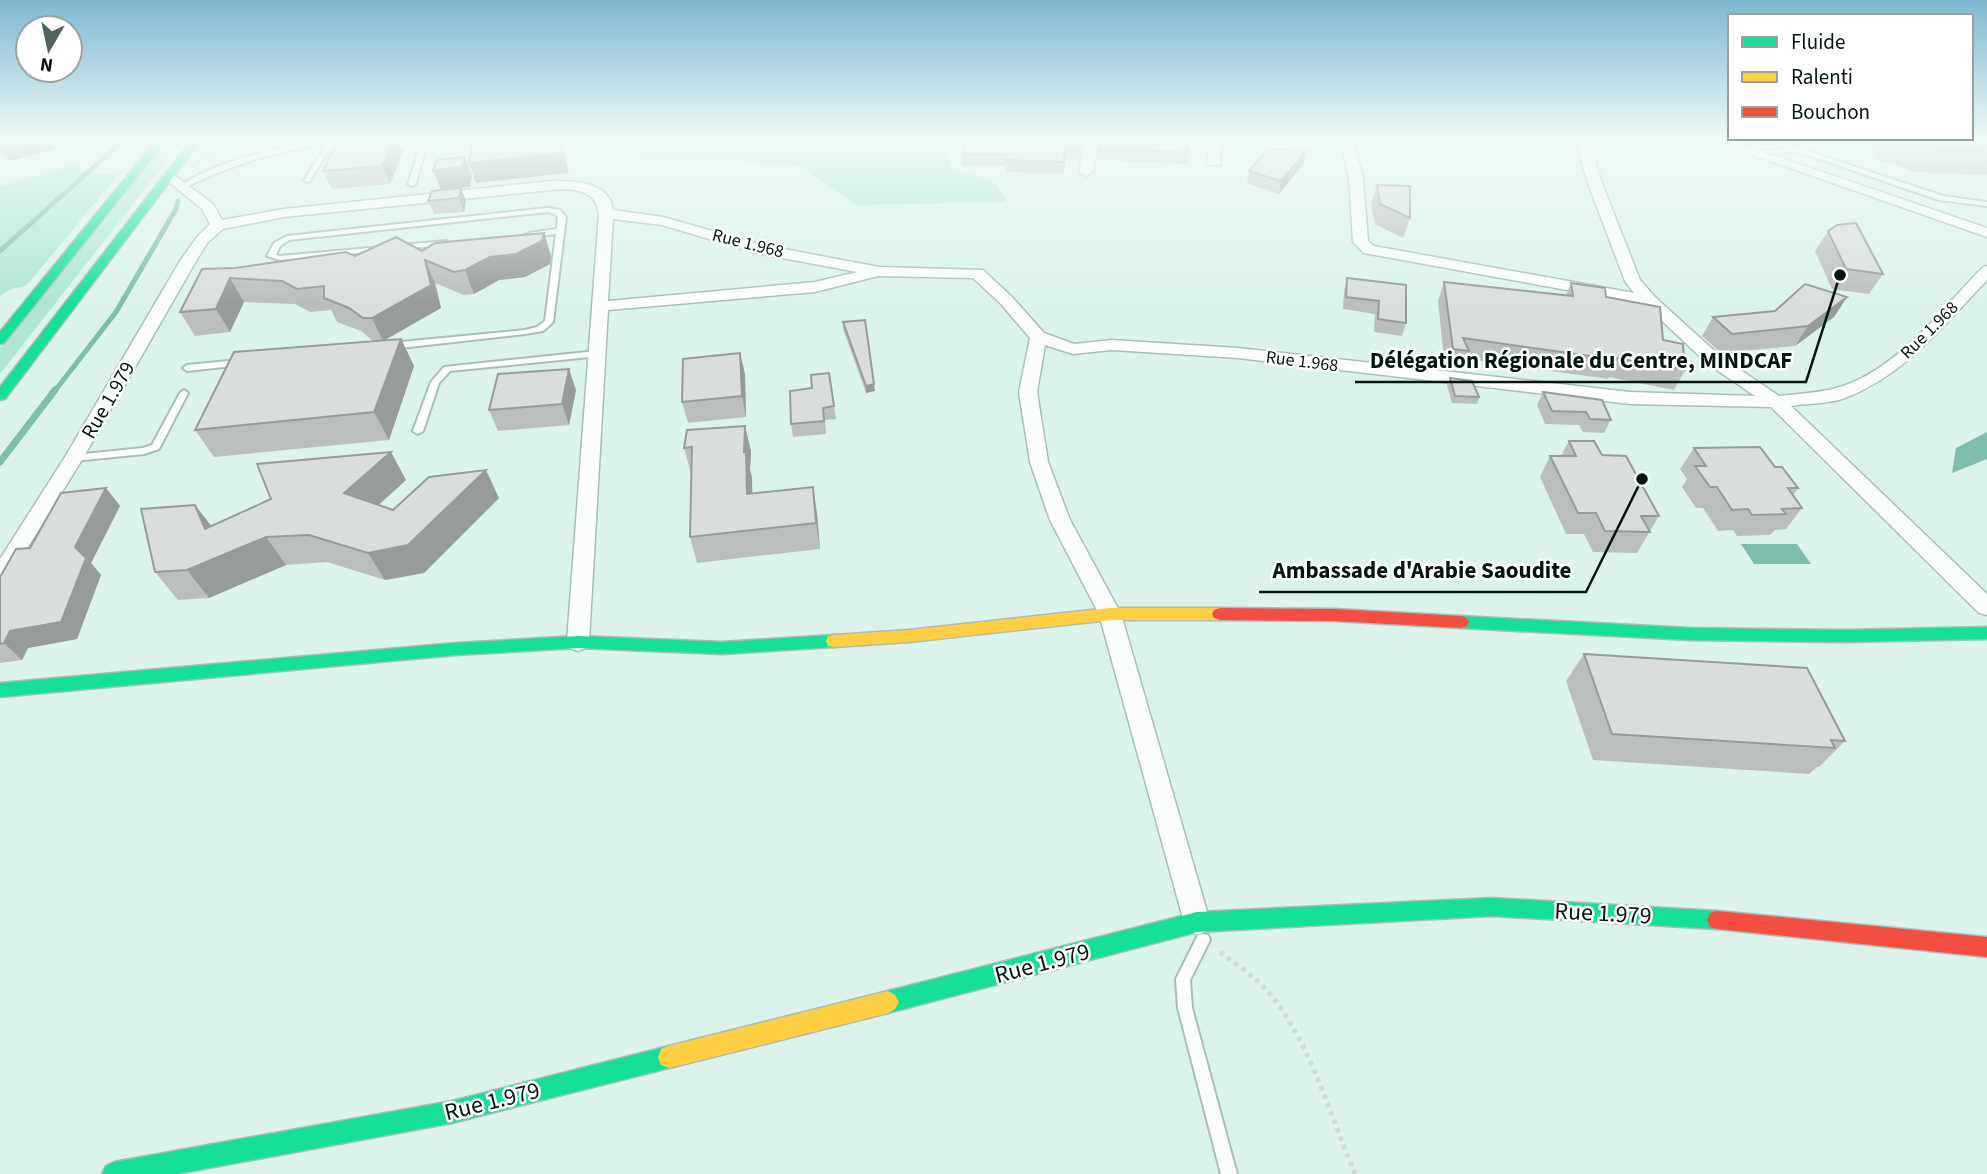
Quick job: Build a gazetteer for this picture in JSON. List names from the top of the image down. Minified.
{"streets":{"main road":["Rue 1.979"],"street":["Rue 1.968"]},"places":["Délégation Régionale du Centre, MINDCAF","Ambassade d'Arabie Saoudite"],"legend":["Fluide","Ralenti","Bouchon"],"north":"bottom"}
